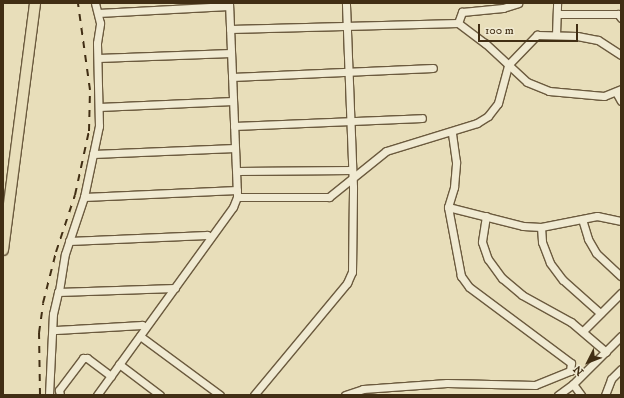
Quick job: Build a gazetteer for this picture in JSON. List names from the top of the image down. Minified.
{"scale_bar":"100 m","north":"bottom left"}
